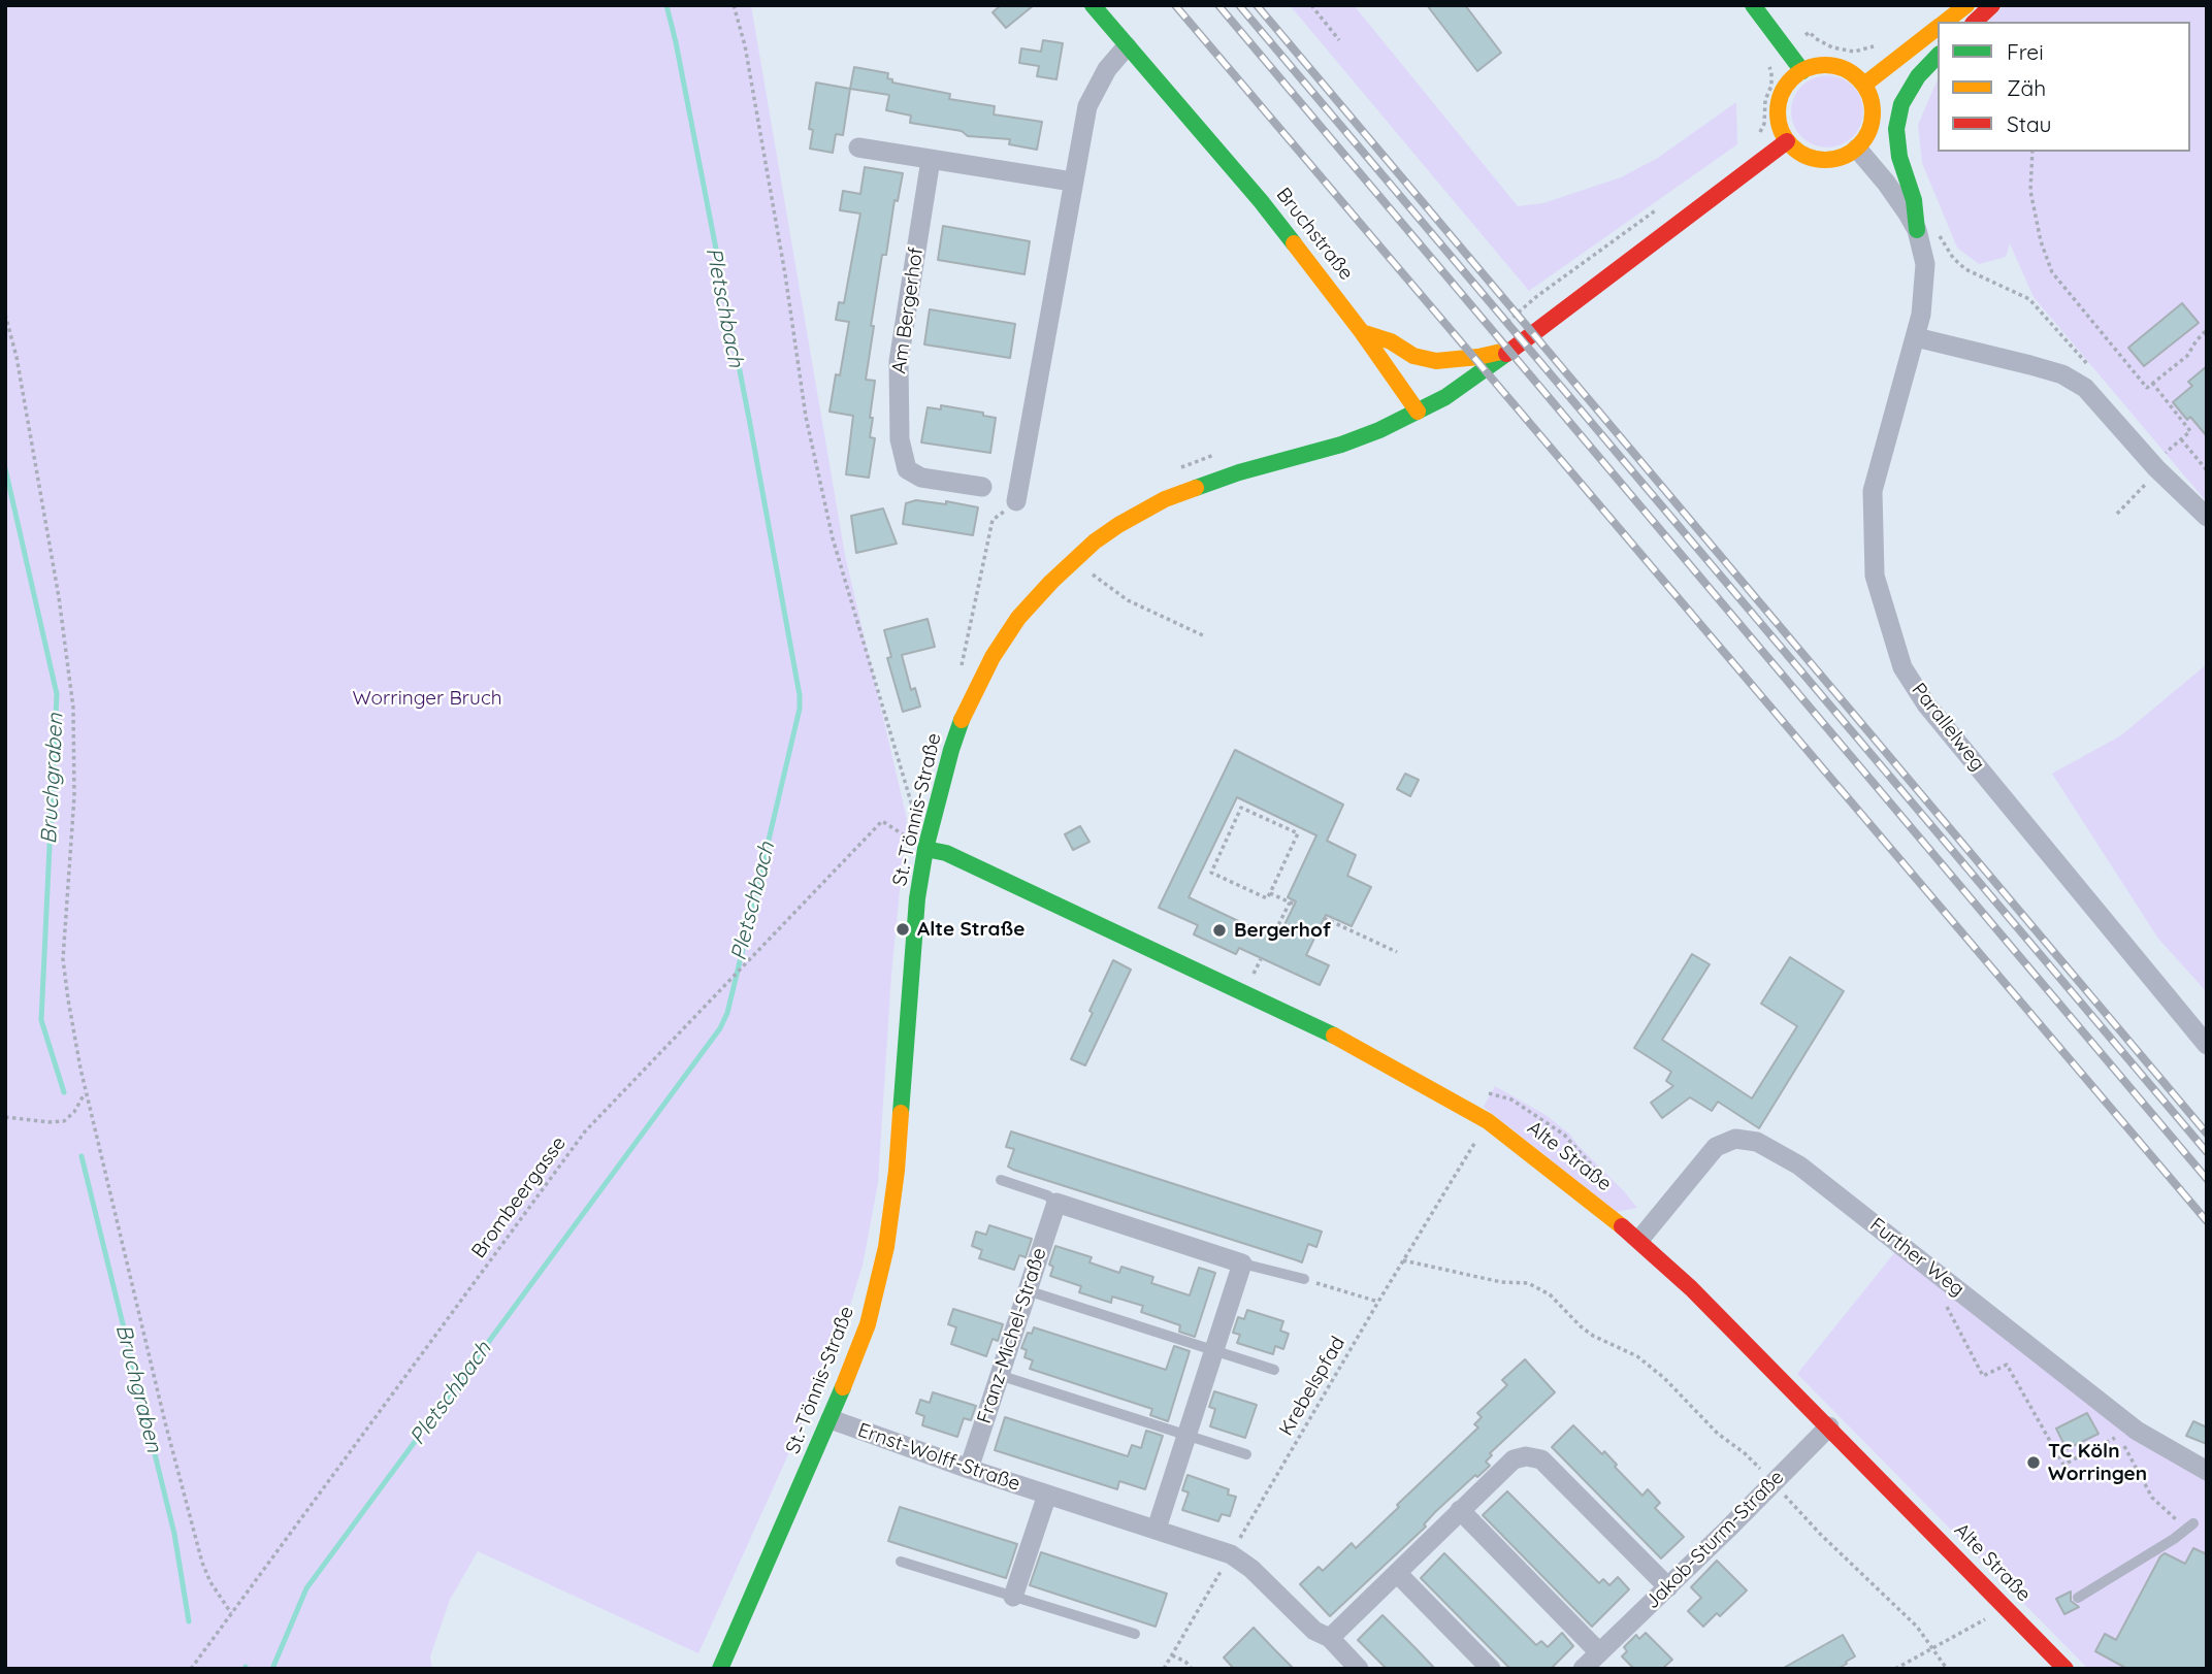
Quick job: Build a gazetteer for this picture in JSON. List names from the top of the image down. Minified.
{"streets":{"main road":["Bruchstraße","St.-Tönnis-Straße","Alte Straße"],"street":["Am Bergerhof","Parallelweg","Further Weg","Franz-Michel-Straße","Ernst-Wolff-Straße","Jakob-Sturm-Straße"],"path":["Brombeergasse","Krebelspfad"]},"crossings":[["Bruchstraße","St.-Tönnis-Straße"],["St.-Tönnis-Straße","Alte Straße"],["St.-Tönnis-Straße","Brombeergasse"],["St.-Tönnis-Straße","Ernst-Wolff-Straße"],["Alte Straße","Brombeergasse"],["Alte Straße","Further Weg"],["Alte Straße","Krebelspfad"],["Alte Straße","Jakob-Sturm-Straße"],["Franz-Michel-Straße","Ernst-Wolff-Straße"],["Krebelspfad","Ernst-Wolff-Straße"]],"water":["Pletschbach","Bruchgraben"],"parks":["Worringer Bruch"],"places":["Alte Straße","Bergerhof","TC Köln Worringen"],"legend":["Frei","Zäh","Stau"]}
